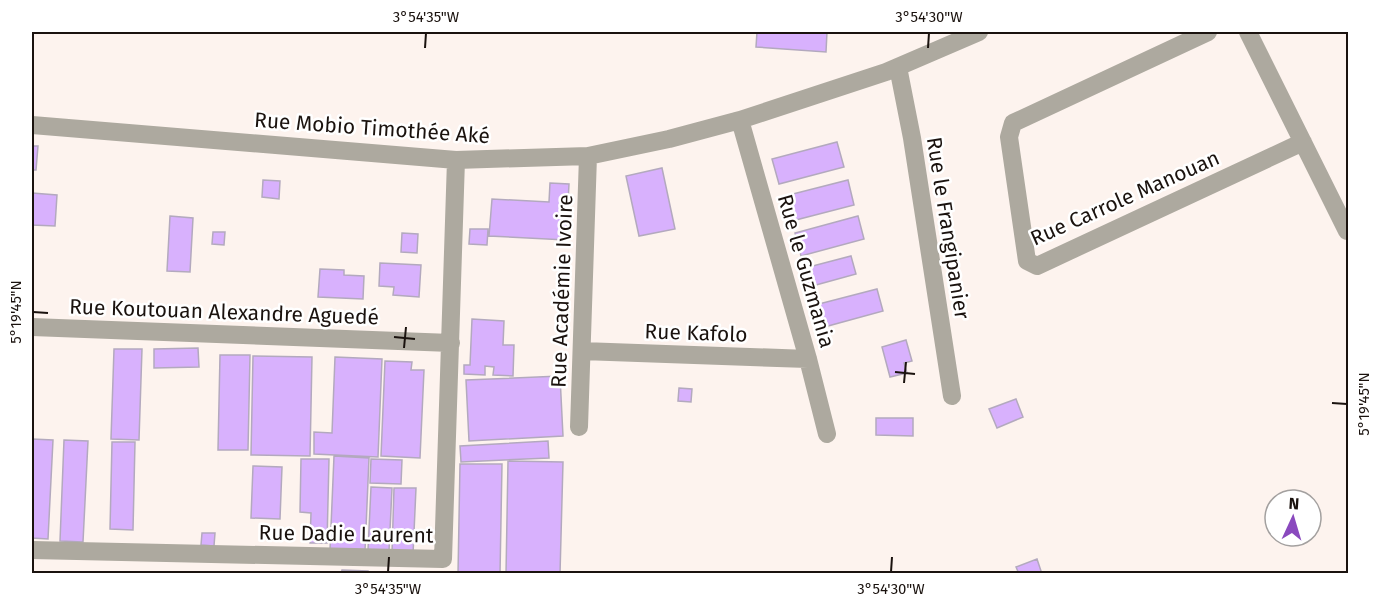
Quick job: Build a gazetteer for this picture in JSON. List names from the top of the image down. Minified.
{"streets":{"street":["Rue Mobio Timothée Aké","Rue Carrole Manouan","Rue le Frangipanier","Rue le Guzmania","Rue Académie Ivoire","Rue Koutouan Alexandre Aguedé","Rue Kafolo","Rue Dadie Laurent"]},"crossings":[["Rue Mobio Timothée Aké","Rue le Frangipanier"],["Rue Mobio Timothée Aké","Rue le Guzmania"],["Rue Mobio Timothée Aké","Rue Académie Ivoire"],["Rue Mobio Timothée Aké","Rue Dadie Laurent"],["Rue le Guzmania","Rue Kafolo"],["Rue Académie Ivoire","Rue Kafolo"],["Rue Koutouan Alexandre Aguedé","Rue Dadie Laurent"]],"north":"top","coordinates":["3°54'35\"W","3°54'30\"W","5°19'45\"N"]}
